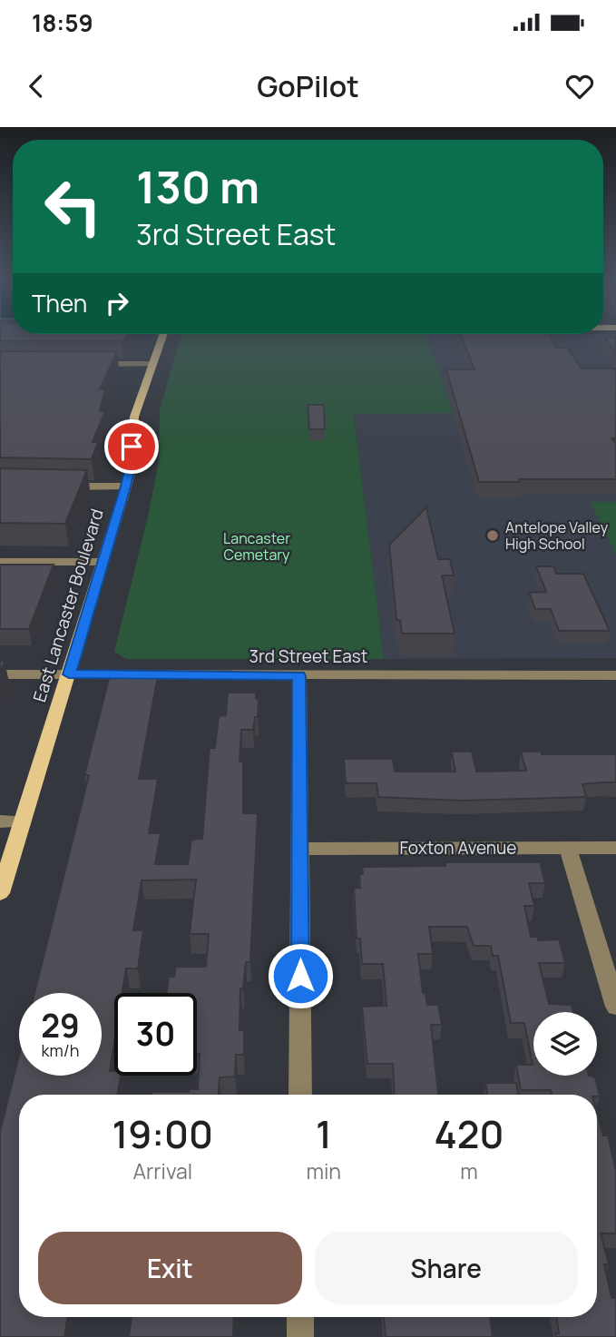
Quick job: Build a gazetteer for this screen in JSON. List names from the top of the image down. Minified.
{"streets":{"main road":["East Lancaster Boulevard"],"street":["3rd Street East","Foxton Avenue"]},"crossings":[["East Lancaster Boulevard","3rd Street East"]],"parks":["Lancaster Cemetary"],"places":["Antelope Valley High School"],"page":{"status":"18:59","header":"GoPilot","turn":["130 m","3rd Street East"],"then":"Then","speed":"29 km/h","limit":"30","eta":["19:00","Arrival","1","min","420","m"],"buttons":["Exit","Share"]}}
